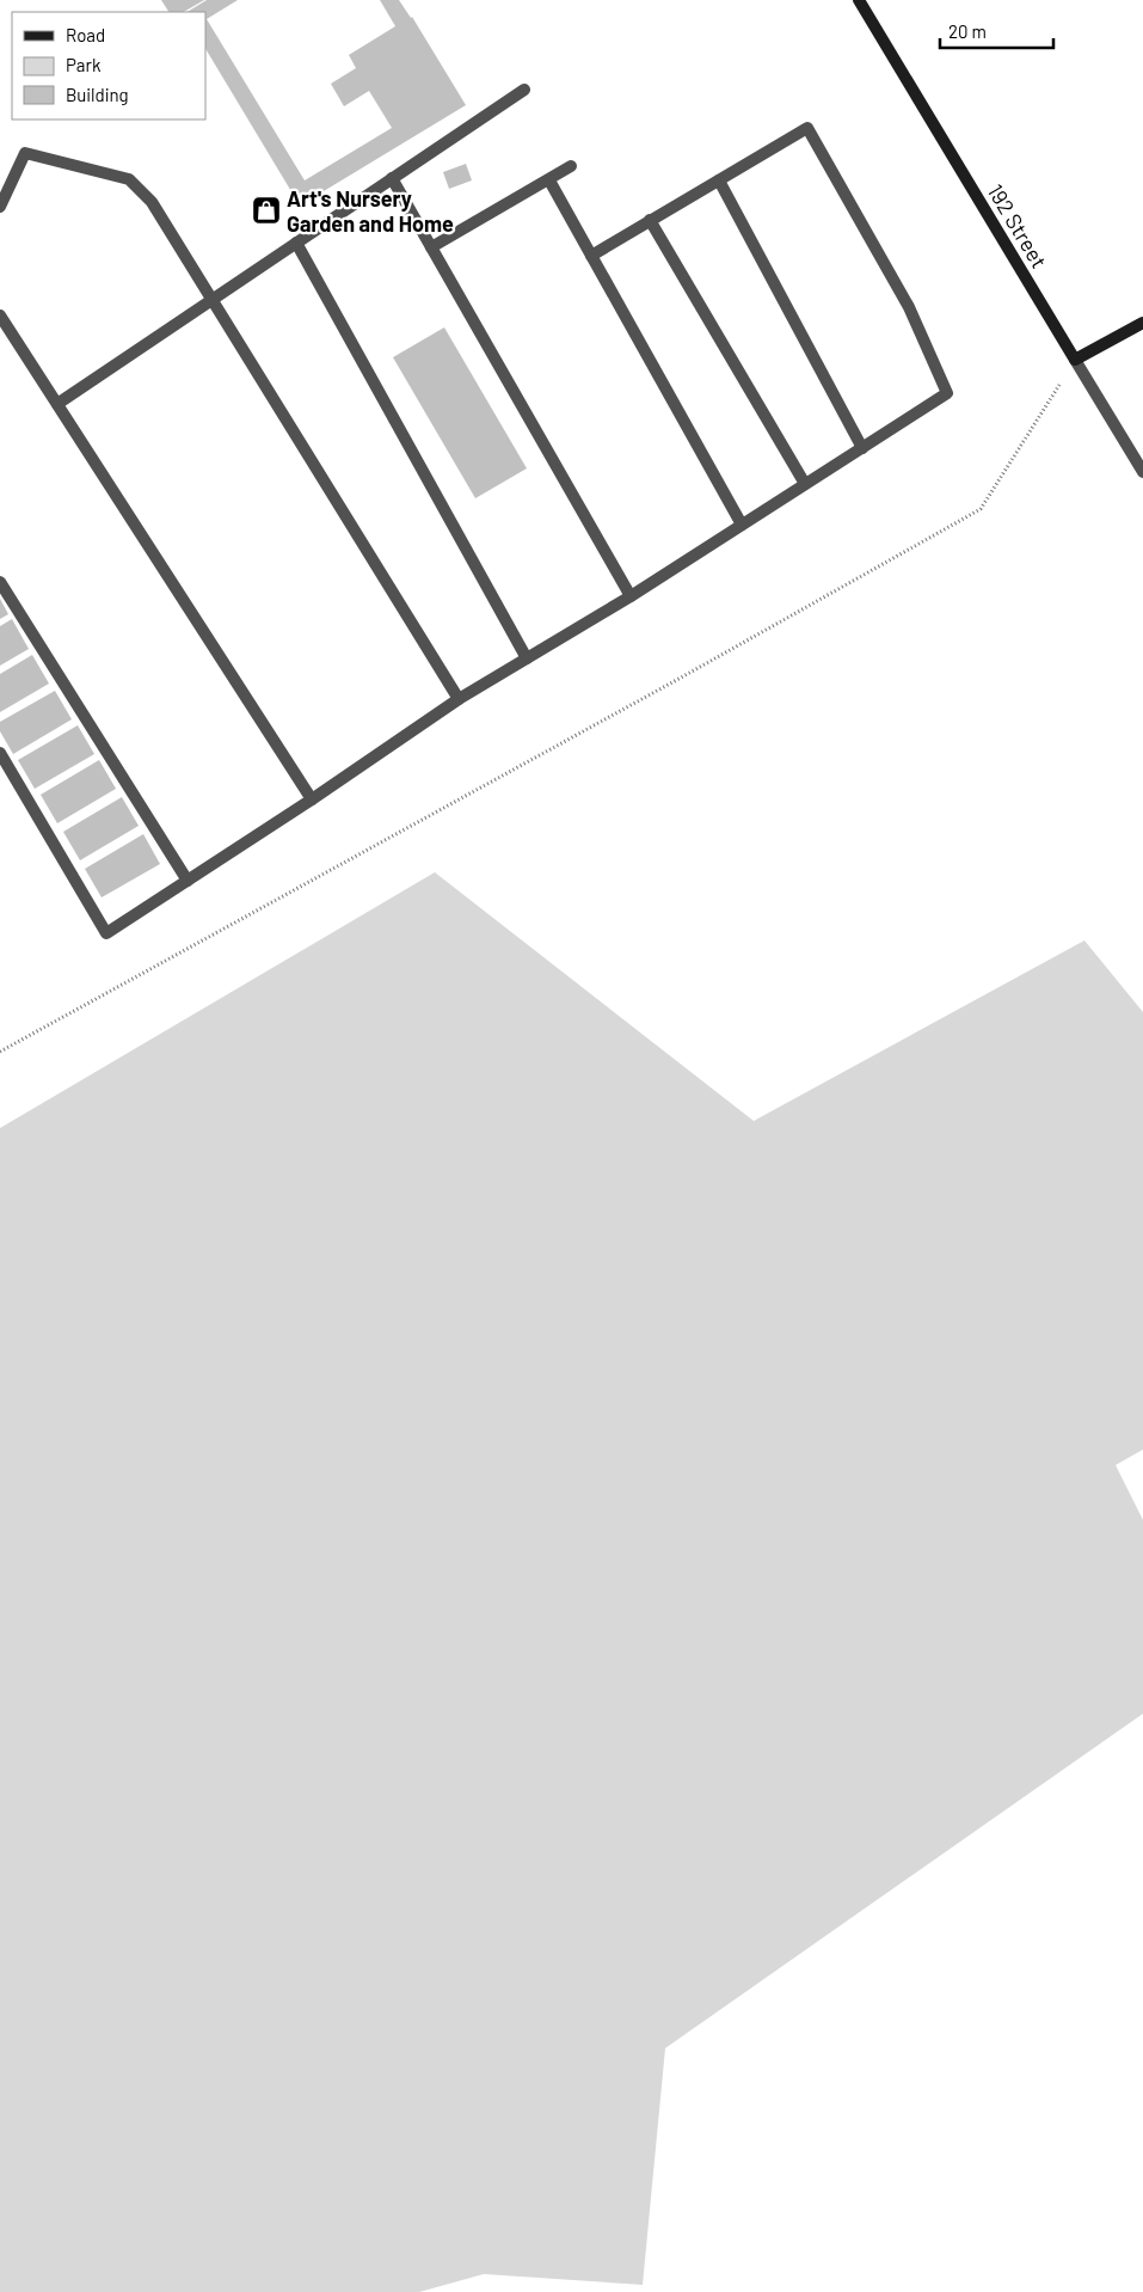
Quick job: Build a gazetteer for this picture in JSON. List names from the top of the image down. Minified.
{"streets":{"main road":["192 Street"]},"places":{"shop":["Art's Nursery Garden and Home"]},"legend":["Road","Park","Building"],"scale_bar":"20 m"}
